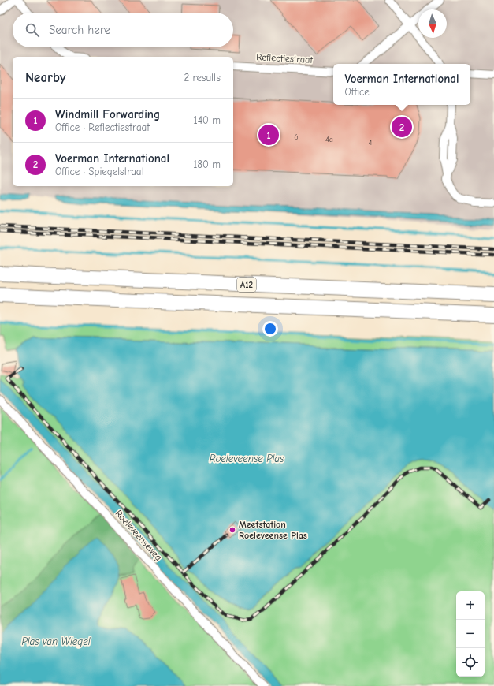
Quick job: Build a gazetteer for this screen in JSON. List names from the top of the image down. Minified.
{"streets":{"highway":["A12"],"street":["Reflectiestraat","Roeleveenseweg"]},"water":["Roeleveense Plas","Plas van Wiegel"],"places":["Meetstation Roeleveense Plas"],"house_numbers":["6","4a","4"],"north":"bottom","page":{"search":"Search here","heading":["Nearby","2 results"],"popup":["Voerman International","Office"],"list":[{"mark":"1","name":"Windmill Forwarding","note":"Office · Reflectiestraat","value":"140 m"},{"mark":"2","name":"Voerman International","note":"Office · Spiegelstraat","value":"180 m"}],"pins":["2","1"],"map_buttons":["+","−"]}}
